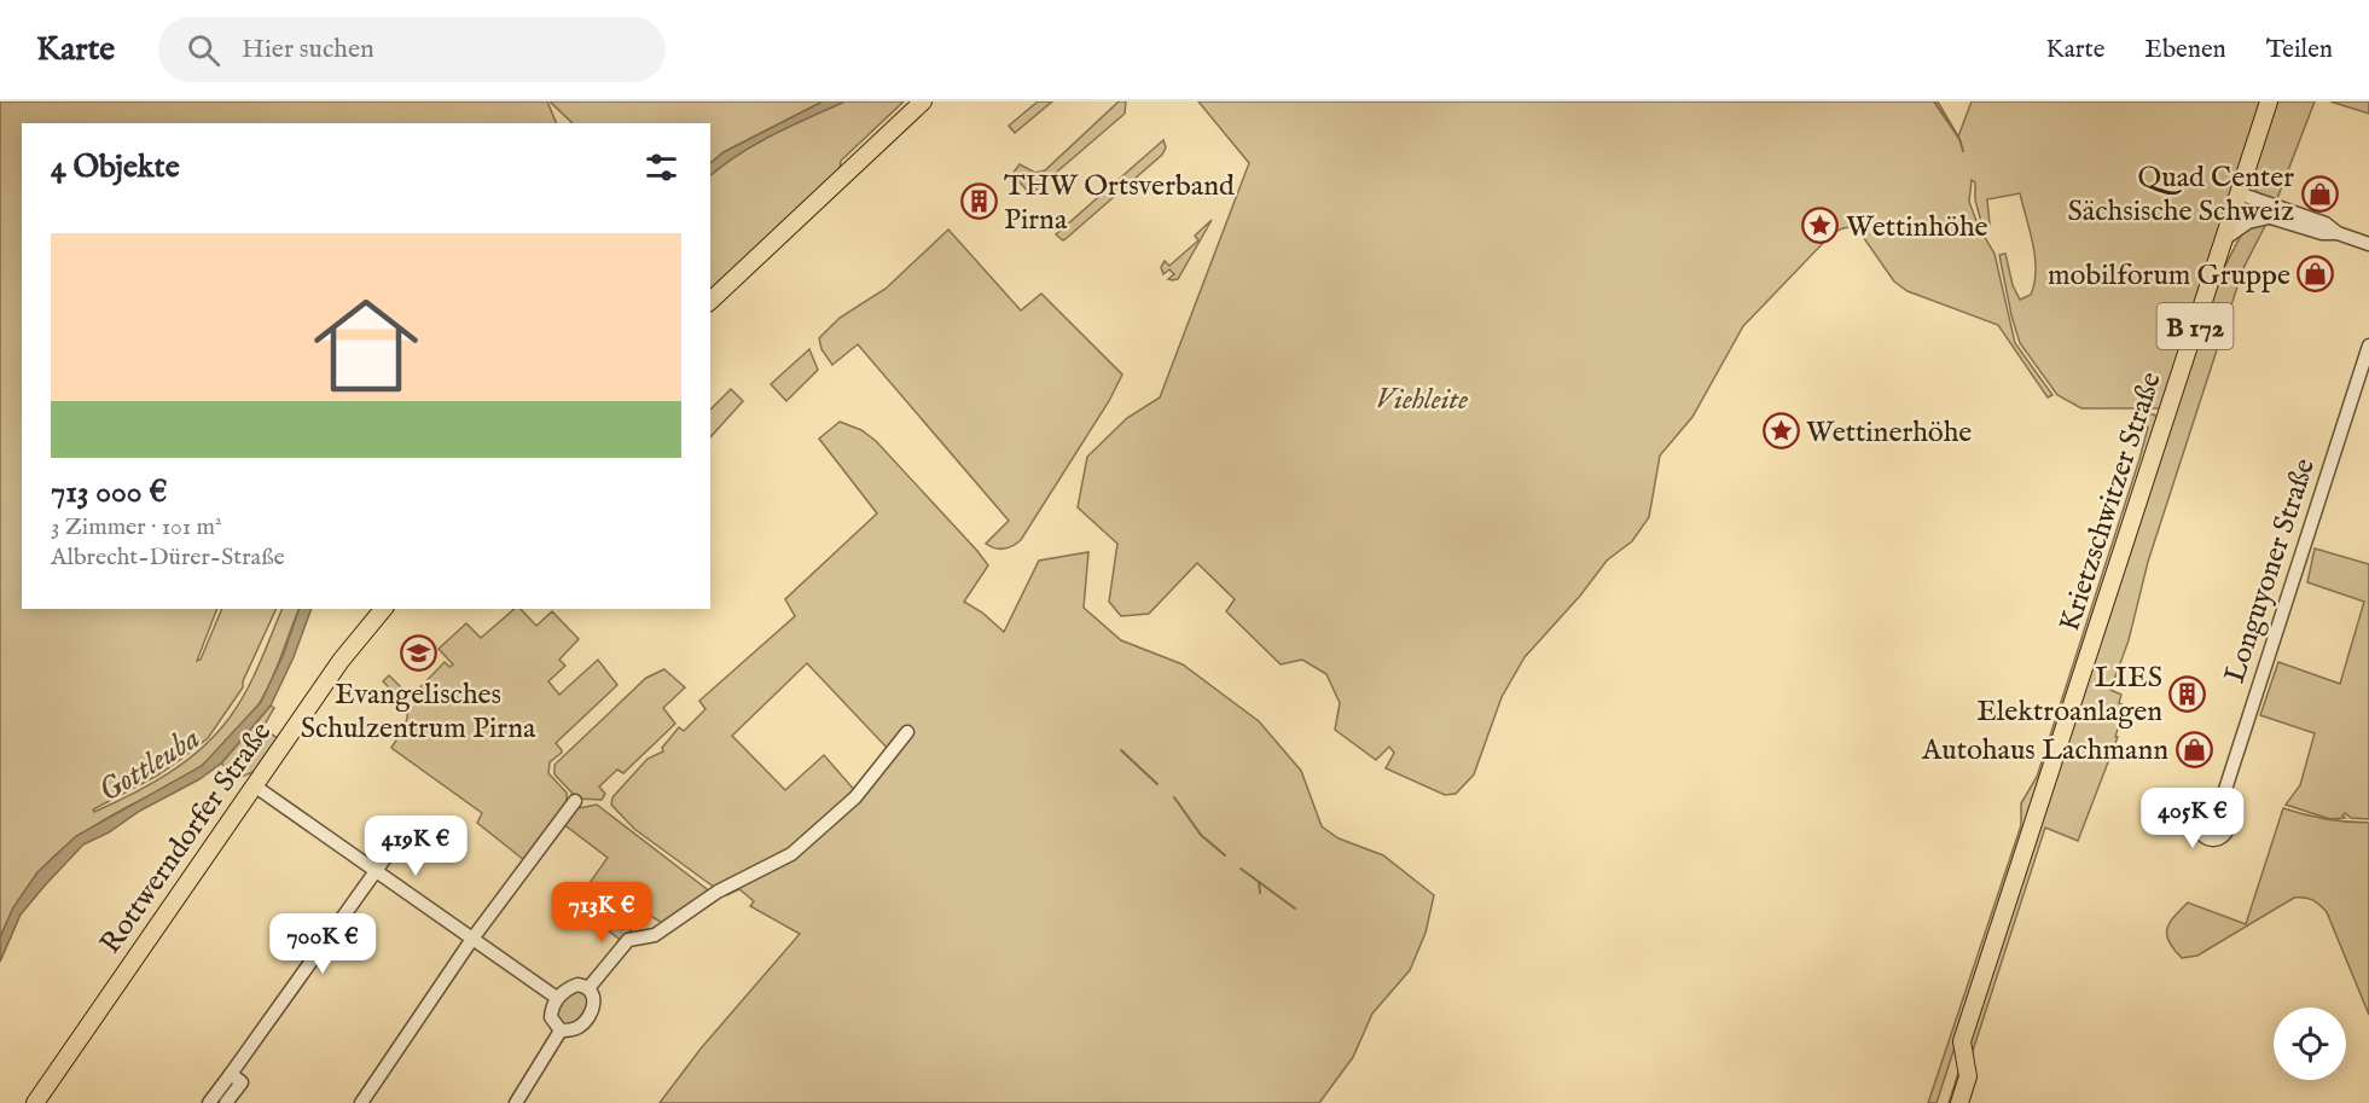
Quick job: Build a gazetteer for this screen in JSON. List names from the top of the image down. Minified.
{"streets":{"main road":["B 172","Krietzschwitzer Straße","Rottwerndorfer Straße"],"street":["Longuyoner Straße"]},"water":["Gottleuba"],"parks":["Viehleite"],"places":{"shop":["Quad Center Sächsische Schweiz","mobilforum Gruppe","Autohaus Lachmann"],"building":["THW Ortsverband Pirna","LIES Elektroanlagen"],"place":["Wettinhöhe","Wettinerhöhe"],"school or university":["Evangelisches Schulzentrum Pirna"]},"page":{"header":"Karte","search":"Hier suchen","nav":["Karte","Ebenen","Teilen"],"heading":"4 Objekte","list":[{"name":"713 000 €","note":"3 Zimmer · 101 m² · Albrecht-Dürer-Straße"}],"price":["405K €","419K €","713K €","700K €"]}}
